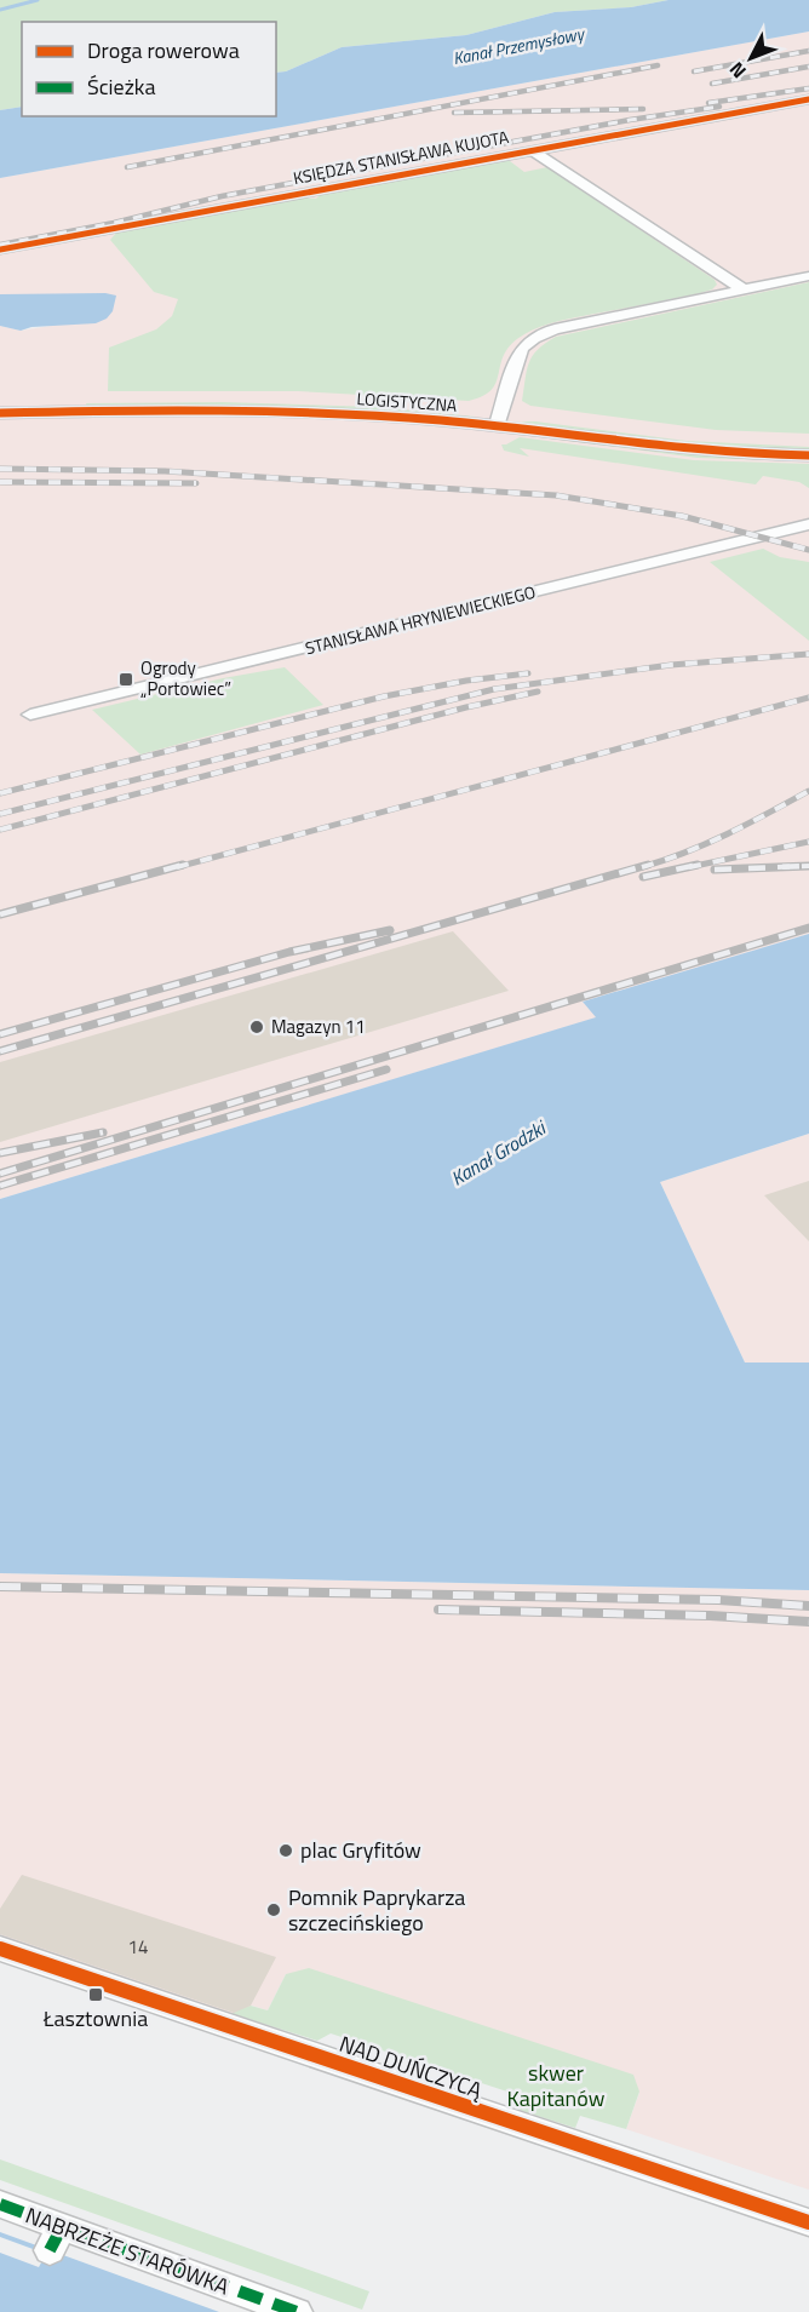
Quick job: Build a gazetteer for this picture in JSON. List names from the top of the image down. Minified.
{"streets":{"street":["KSIĘDZA STANISŁAWA KUJOTA","LOGISTYCZNA","STANISŁAWA HRYNIEWIECKIEGO","NAD DUŃCZYCĄ","NABRZEŻE STARÓWKA"]},"water":["Kanał Przemysłowy","Kanał Grodzki"],"parks":["skwer Kapitanów"],"places":{"transit":["Ogrody „Portowiec”","Łasztownia"],"other":["Magazyn 11","plac Gryfitów","Pomnik Paprykarza szczecińskiego"]},"house_numbers":["14"],"legend":["Droga rowerowa","Ścieżka"],"north":"bottom left"}
